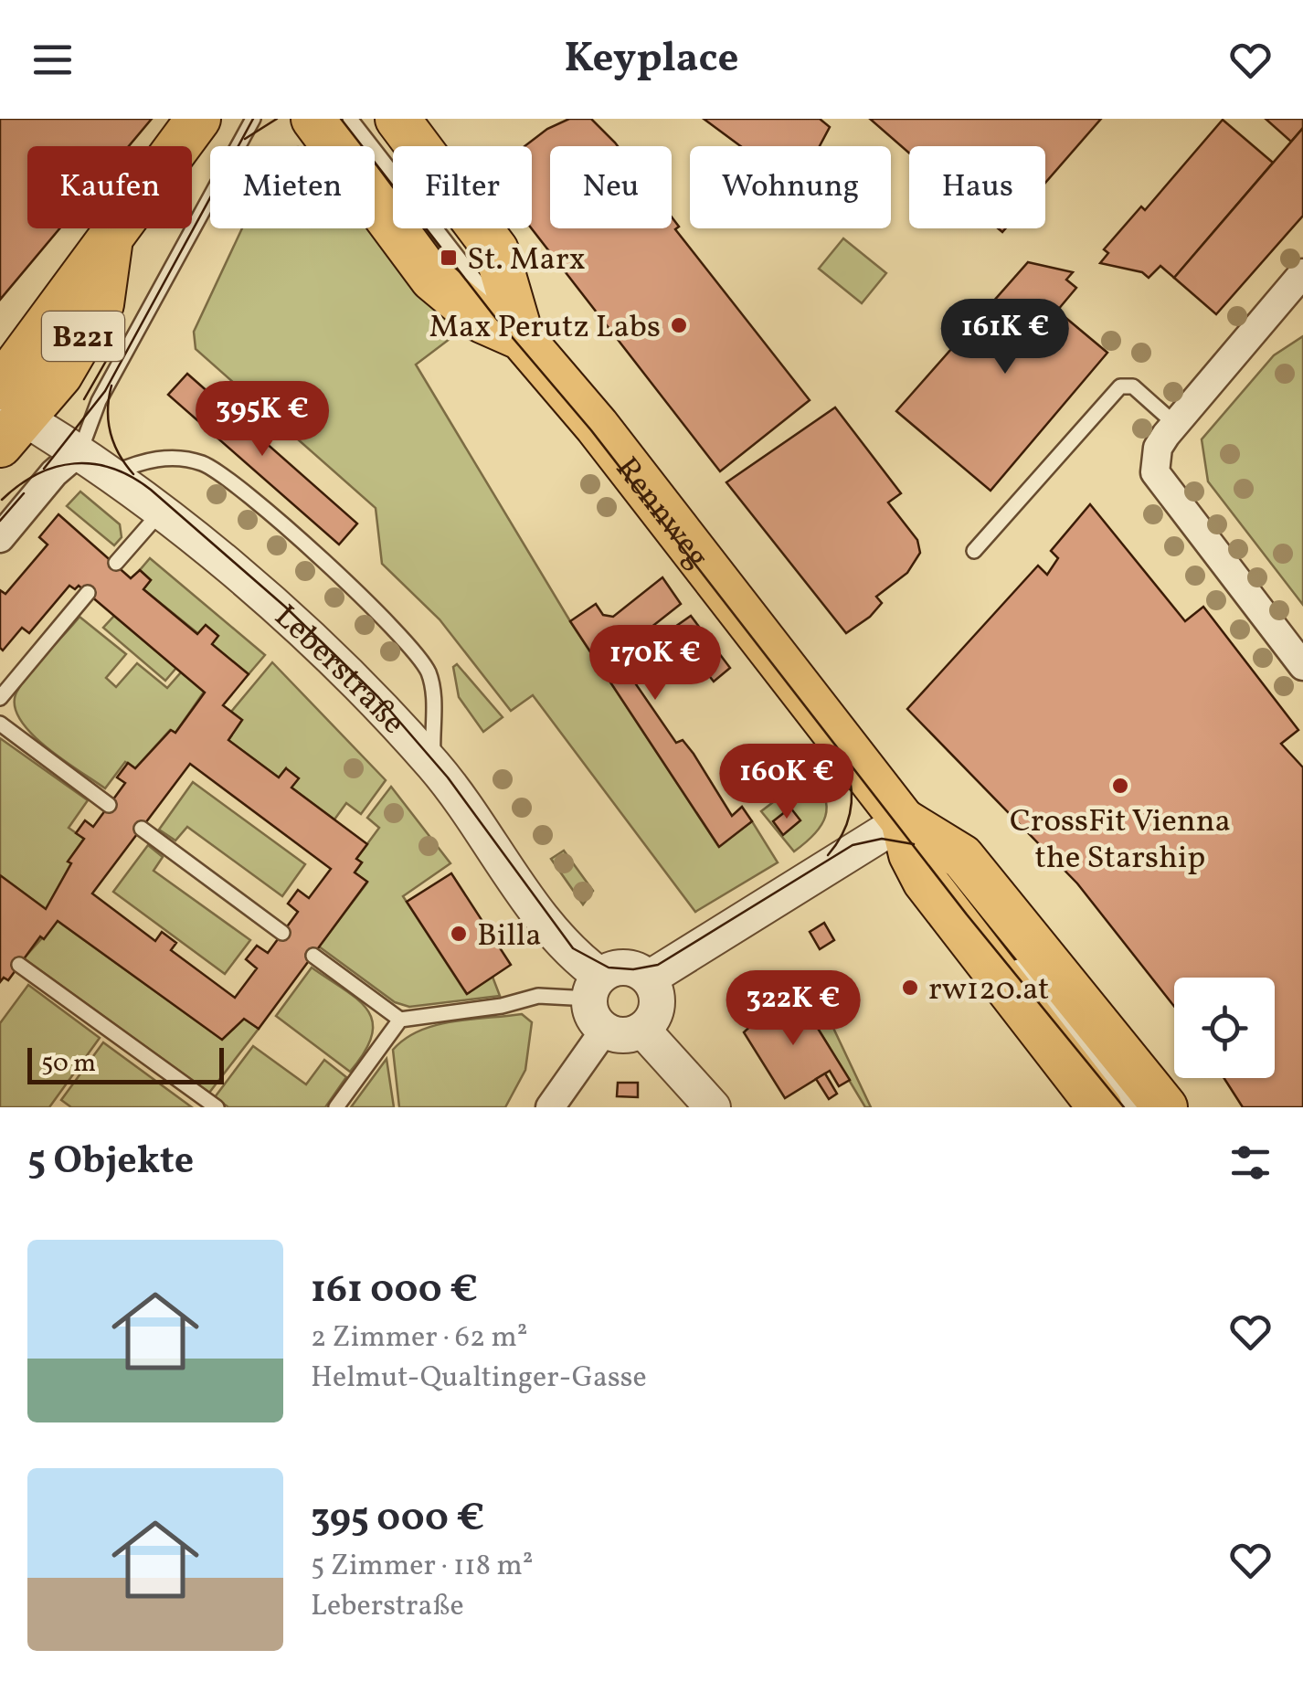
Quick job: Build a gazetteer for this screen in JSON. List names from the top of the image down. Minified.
{"streets":{"main road":["B221","Rennweg"],"street":["Leberstraße"]},"crossings":[["B221","Leberstraße"]],"places":{"transit":["St. Marx"],"other":["Max Perutz Labs","CrossFit Vienna the Starship","Billa","rw120.at"]},"scale_bar":"50 m","page":{"header":"Keyplace","chip":["Kaufen","Mieten","Filter","Neu","Wohnung","Haus"],"price":["161K €","395K €","170K €","160K €","322K €"],"scale":"50 m","heading":"5 Objekte","list":[{"name":"161 000 €","note":"2 Zimmer · 62 m² · Helmut-Qualtinger-Gasse"},{"name":"395 000 €","note":"5 Zimmer · 118 m² · Leberstraße"}]}}
